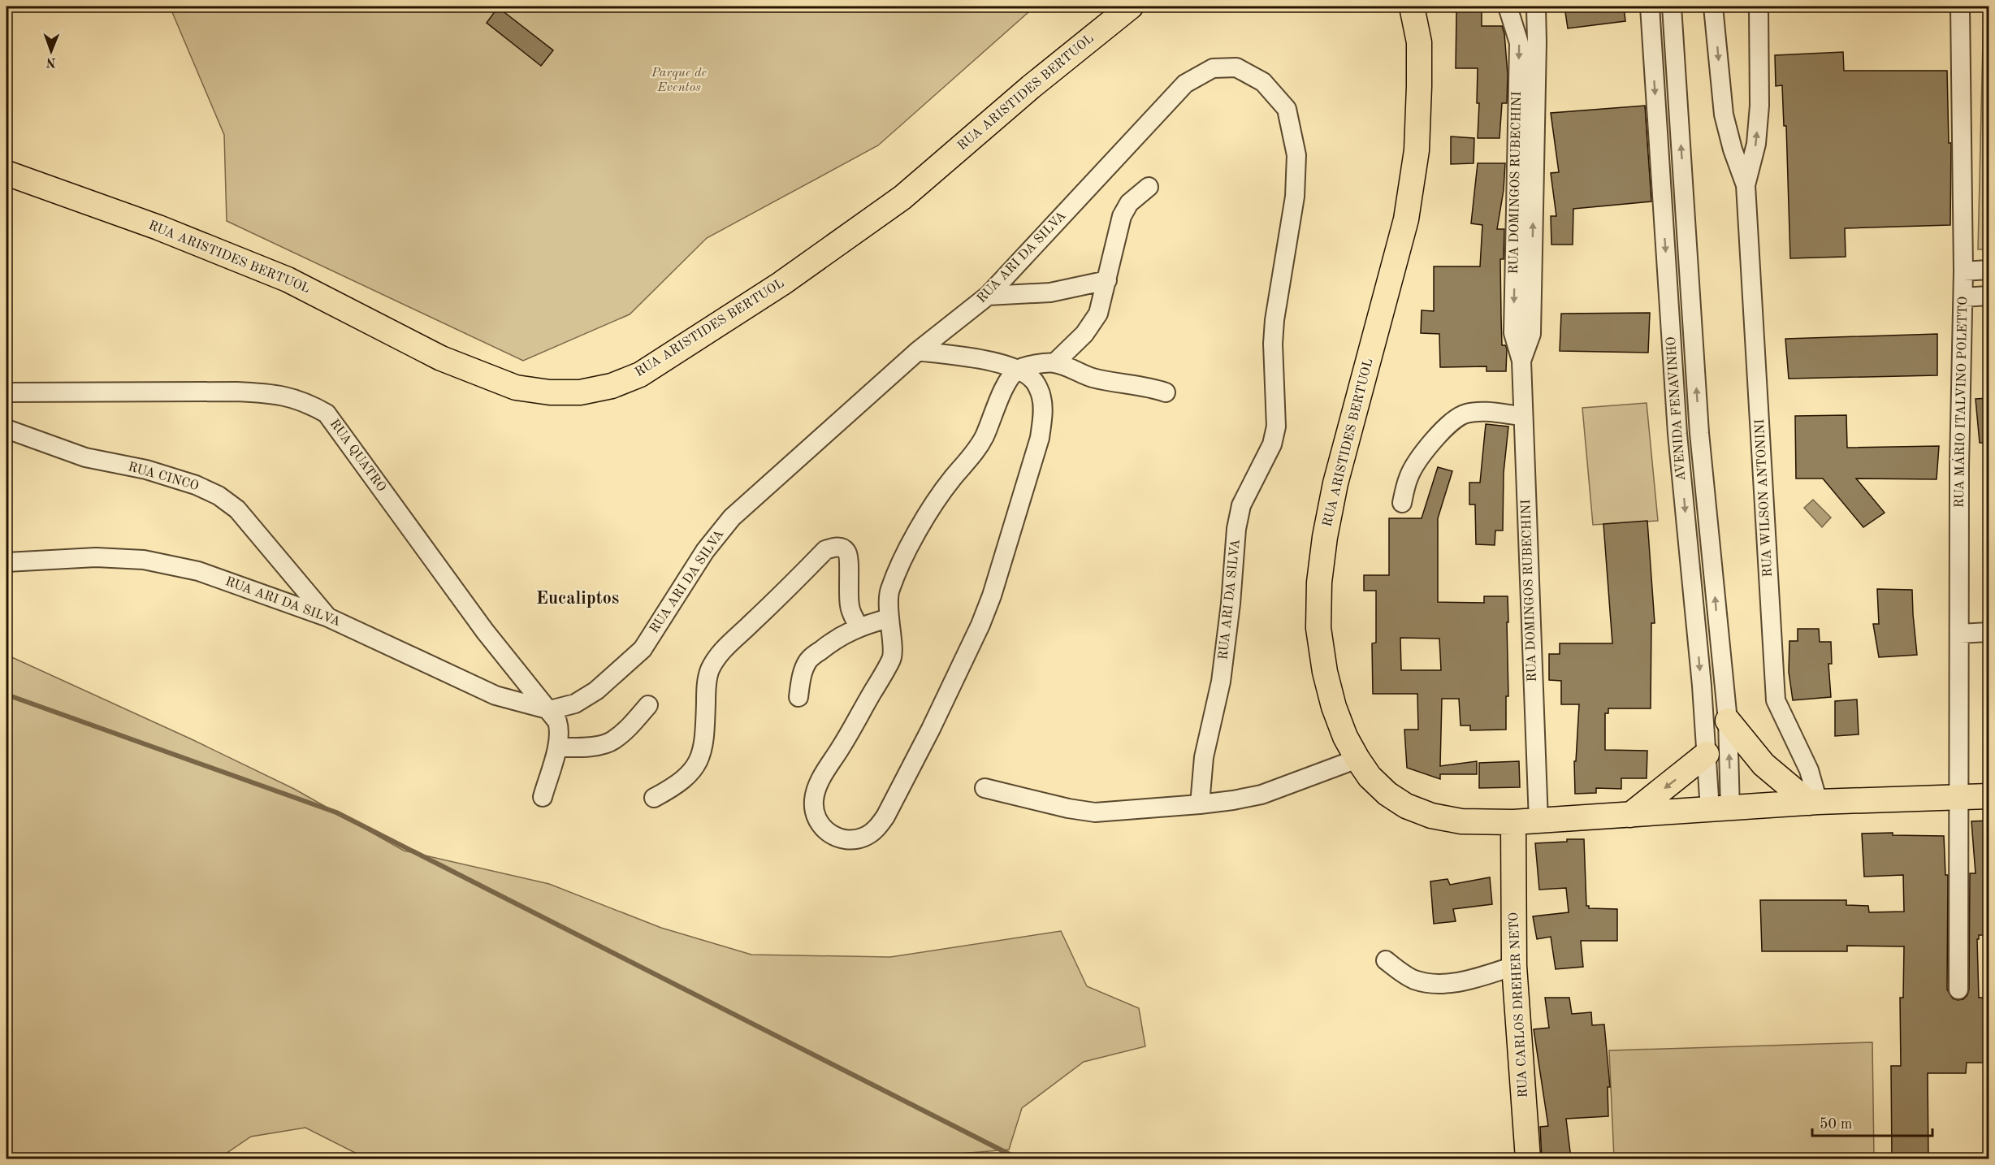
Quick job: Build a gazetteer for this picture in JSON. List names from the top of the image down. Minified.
{"streets":{"main road":["RUA ARISTIDES BERTUOL","RUA CARLOS DREHER NETO"],"street":["RUA DOMINGOS RUBECHINI","RUA ARI DA SILVA","RUA MÁRIO ITALVINO POLETTO","AVENIDA FENAVINHO","RUA QUATRO","RUA CINCO","RUA WILSON ANTONINI"]},"crossings":[["RUA ARISTIDES BERTUOL","RUA DOMINGOS RUBECHINI"],["RUA ARISTIDES BERTUOL","RUA MÁRIO ITALVINO POLETTO"],["RUA ARISTIDES BERTUOL","AVENIDA FENAVINHO"],["RUA ARISTIDES BERTUOL","RUA WILSON ANTONINI"],["RUA ARISTIDES BERTUOL","RUA CARLOS DREHER NETO"],["RUA ARI DA SILVA","RUA QUATRO"],["RUA ARI DA SILVA","RUA CINCO"]],"districts":["Eucaliptos"],"parks":["Parque de Eventos"],"scale_bar":"50 m","north":"bottom"}
